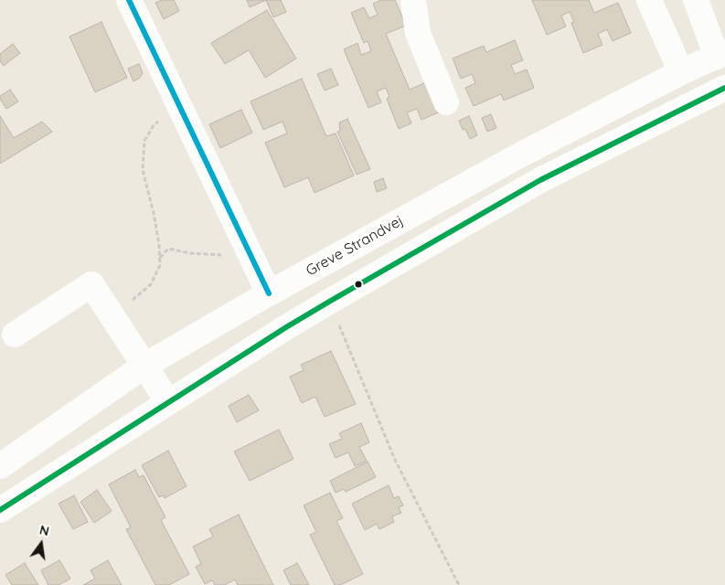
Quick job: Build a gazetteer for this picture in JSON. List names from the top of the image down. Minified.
{"streets":{"main road":["Greve Strandvej"]},"north":"top"}
